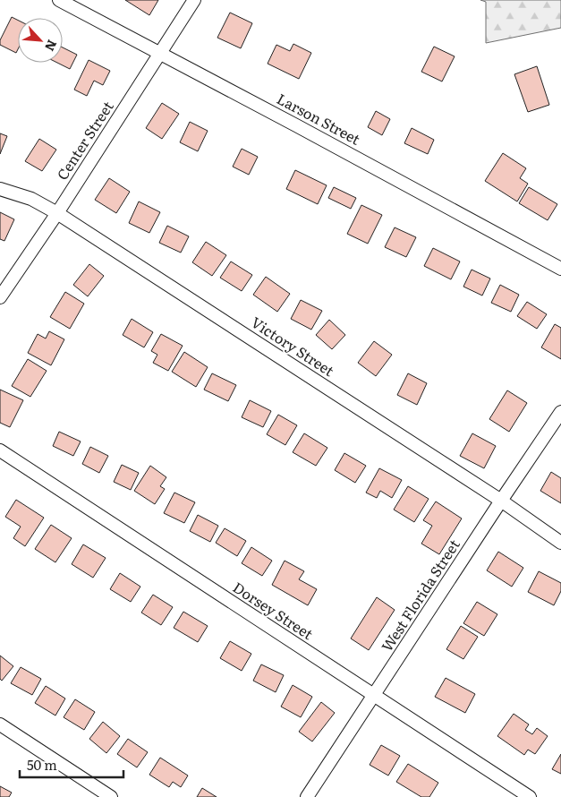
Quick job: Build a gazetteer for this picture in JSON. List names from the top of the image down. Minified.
{"streets":{"street":["Larson Street","Center Street","Victory Street","West Florida Street","Dorsey Street"]},"crossings":[["Larson Street","Center Street"],["Center Street","Victory Street"],["Victory Street","West Florida Street"],["West Florida Street","Dorsey Street"]],"scale_bar":"50 m","north":"bottom right"}
